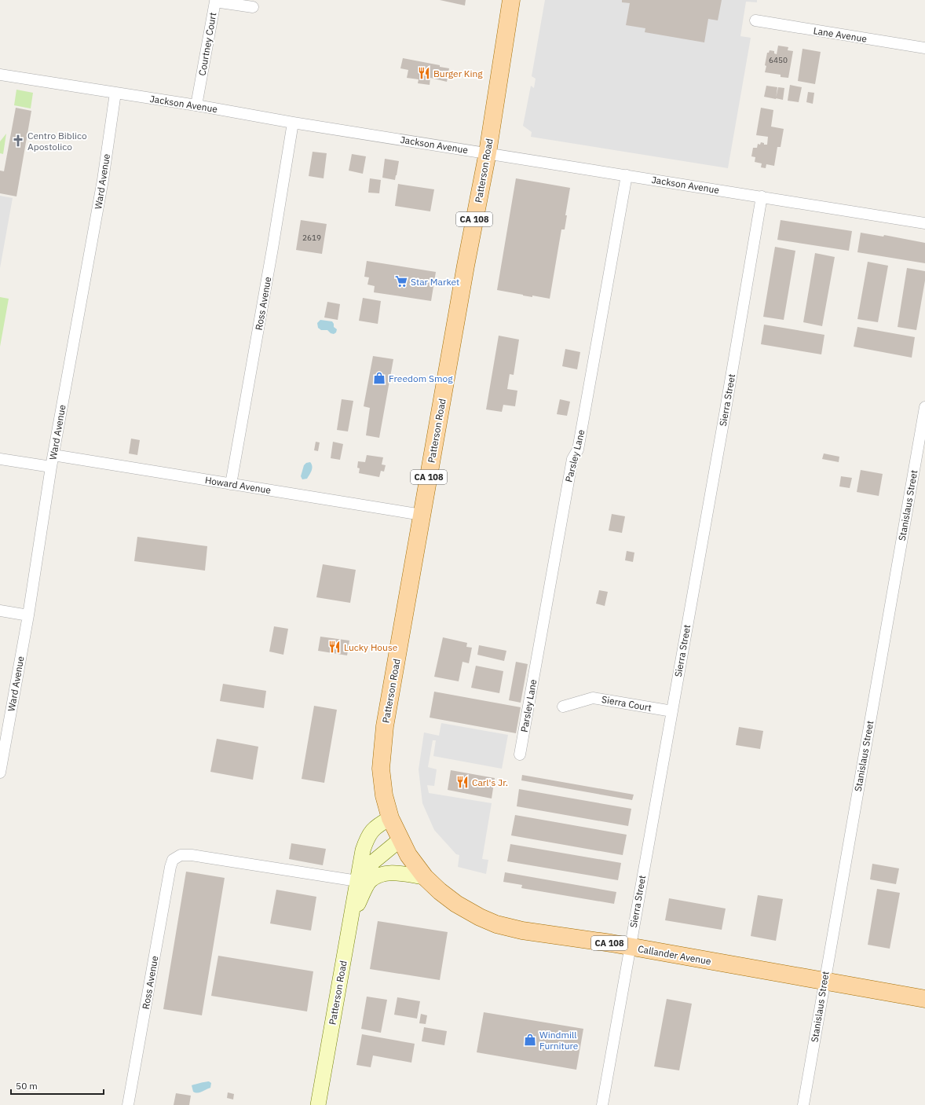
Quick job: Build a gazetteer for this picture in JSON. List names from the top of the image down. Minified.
{"streets":{"main road":["Patterson Road","CA 108","Callander Avenue"],"street":["Lane Avenue","Courtney Court","Jackson Avenue","Ward Avenue","Ross Avenue","Sierra Street","Parsley Lane","Howard Avenue","Stanislaus Street","Sierra Court"]},"crossings":[["Courtney Court","Jackson Avenue"],["Jackson Avenue","Patterson Road"],["Jackson Avenue","Ward Avenue"],["Jackson Avenue","Ross Avenue"],["Jackson Avenue","Sierra Street"],["Jackson Avenue","Parsley Lane"],["Patterson Road","Ross Avenue"],["Patterson Road","Howard Avenue"],["Patterson Road","Callander Avenue"],["Ward Avenue","Howard Avenue"],["Ross Avenue","Howard Avenue"],["Sierra Street","Sierra Court"],["Sierra Street","Callander Avenue"],["Stanislaus Street","Callander Avenue"]],"places":{"restaurant":["Burger King","Lucky House","Carl's Jr."],"church":["Centro Biblico Apostolico"],"supermarket":["Star Market"],"shop":["Freedom Smog","Windmill Furniture"]},"house_numbers":["6450","2619"],"scale_bar":"50 m"}
